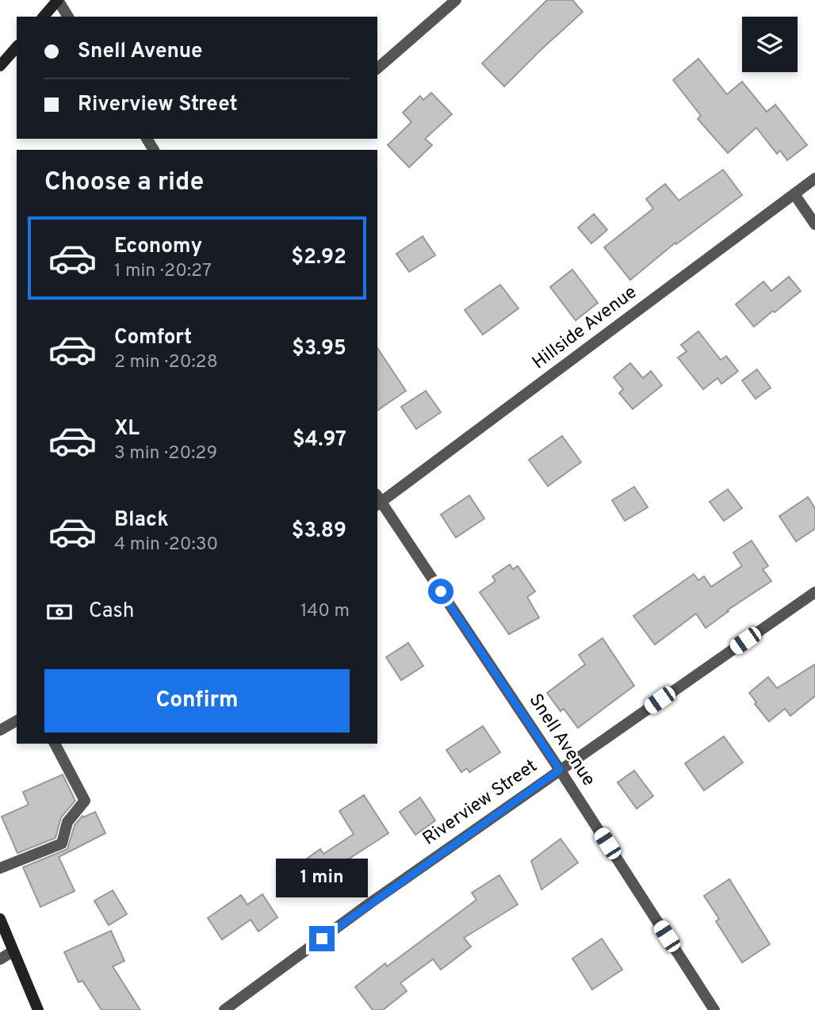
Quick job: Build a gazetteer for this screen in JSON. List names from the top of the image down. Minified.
{"streets":{"street":["Hillside Avenue","Snell Avenue","Riverview Street"]},"crossings":[["Hillside Avenue","Snell Avenue"],["Snell Avenue","Riverview Street"]],"page":{"banner":["Snell Avenue","Riverview Street"],"heading":"Choose a ride","list":[{"name":"Economy","note":"1 min · 20:27","value":"$2.92"},{"name":"Comfort","note":"2 min · 20:28","value":"$3.95"},{"name":"XL","note":"3 min · 20:29","value":"$4.97"},{"name":"Black","note":"4 min · 20:30","value":"$3.89"}],"pay":["Cash","140 m"],"buttons":"Confirm","bubble":"1 min"}}
